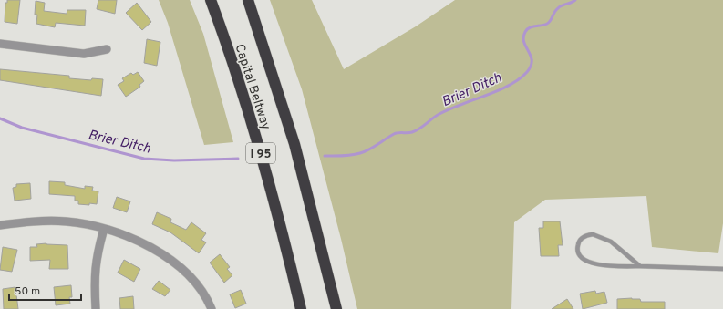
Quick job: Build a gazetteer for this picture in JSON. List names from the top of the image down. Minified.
{"streets":{"highway":["Capital Beltway","I 95"]},"water":["Brier Ditch"],"scale_bar":"50 m"}
